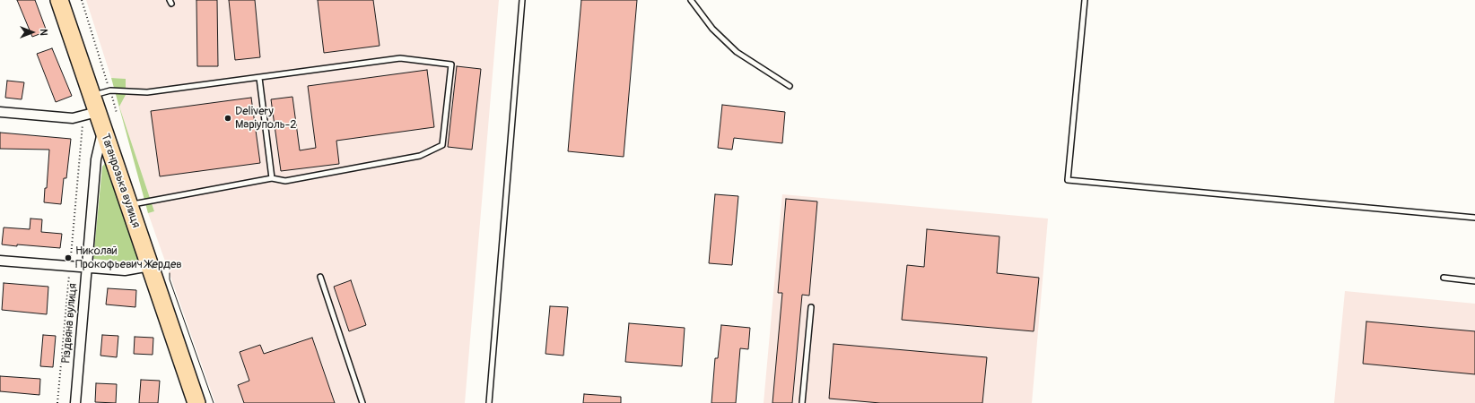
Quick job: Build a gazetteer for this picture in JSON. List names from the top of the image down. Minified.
{"streets":{"highway":["Таганрозька вулиця"],"street":["Різдвяна вулиця"]},"crossings":[["Таганрозька вулиця","Різдвяна вулиця"]],"places":["Delivery Марiуполь-2","Николай Прокофьевич Жердев"],"north":"right"}
